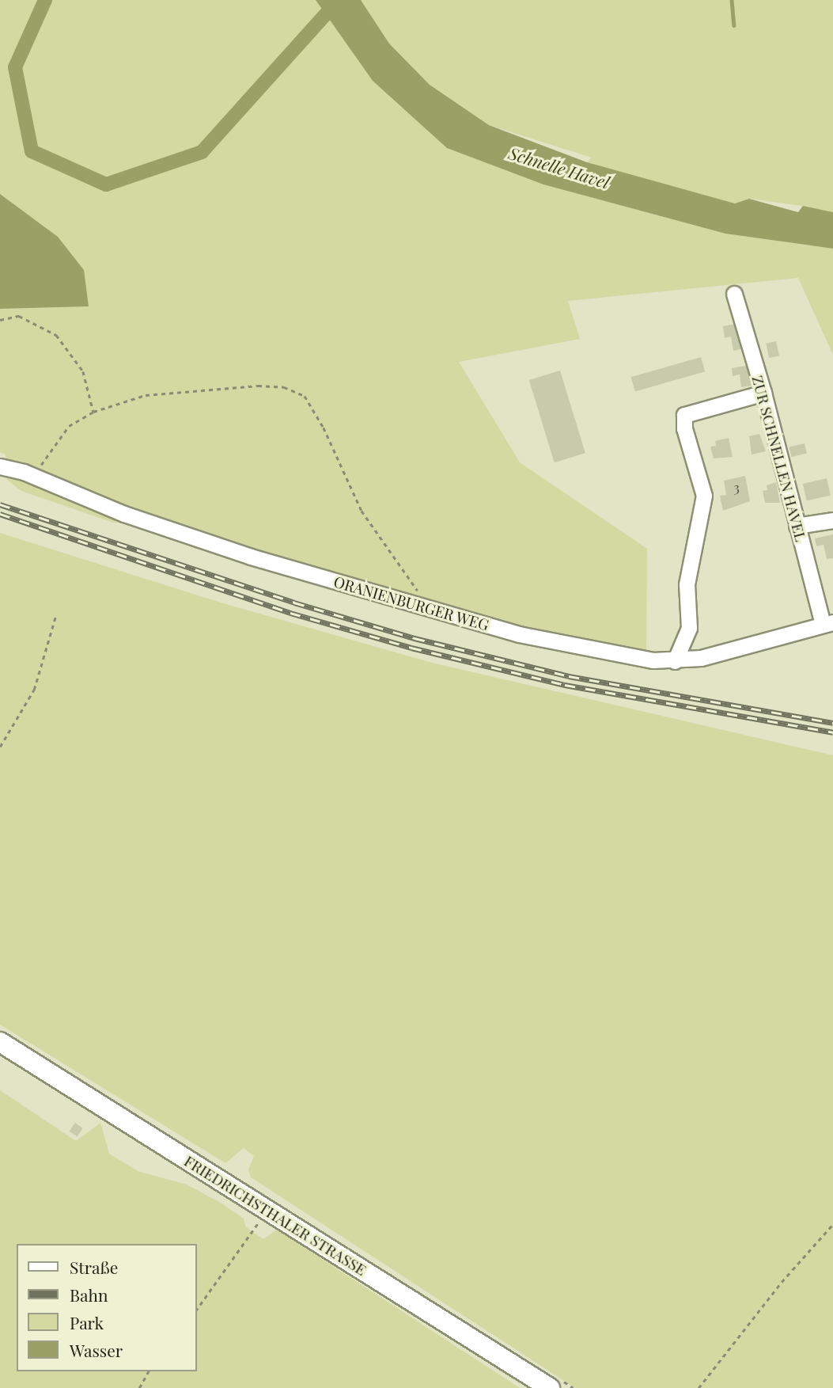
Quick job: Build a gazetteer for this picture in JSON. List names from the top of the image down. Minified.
{"streets":{"street":["ZUR SCHNELLEN HAVEL","ORANIENBURGER WEG","FRIEDRICHSTHALER STRASSE"]},"crossings":[["ZUR SCHNELLEN HAVEL","ORANIENBURGER WEG"]],"water":["Schnelle Havel"],"house_numbers":["3"],"legend":["Straße","Bahn","Park","Wasser"]}
